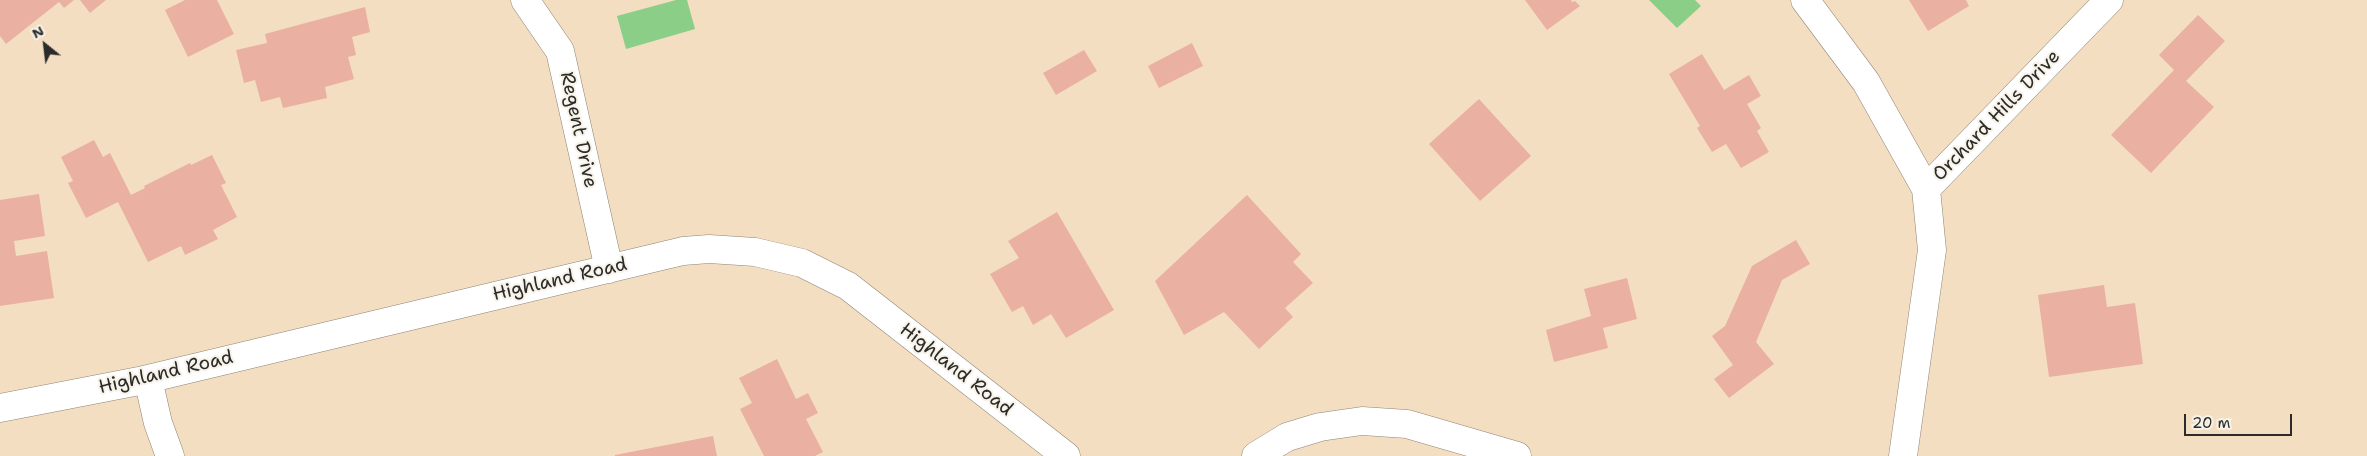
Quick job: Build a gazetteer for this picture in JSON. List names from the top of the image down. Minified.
{"streets":{"street":["Orchard Hills Drive","Regent Drive","Highland Road"]},"crossings":[["Regent Drive","Highland Road"]],"scale_bar":"20 m","north":"top left"}
